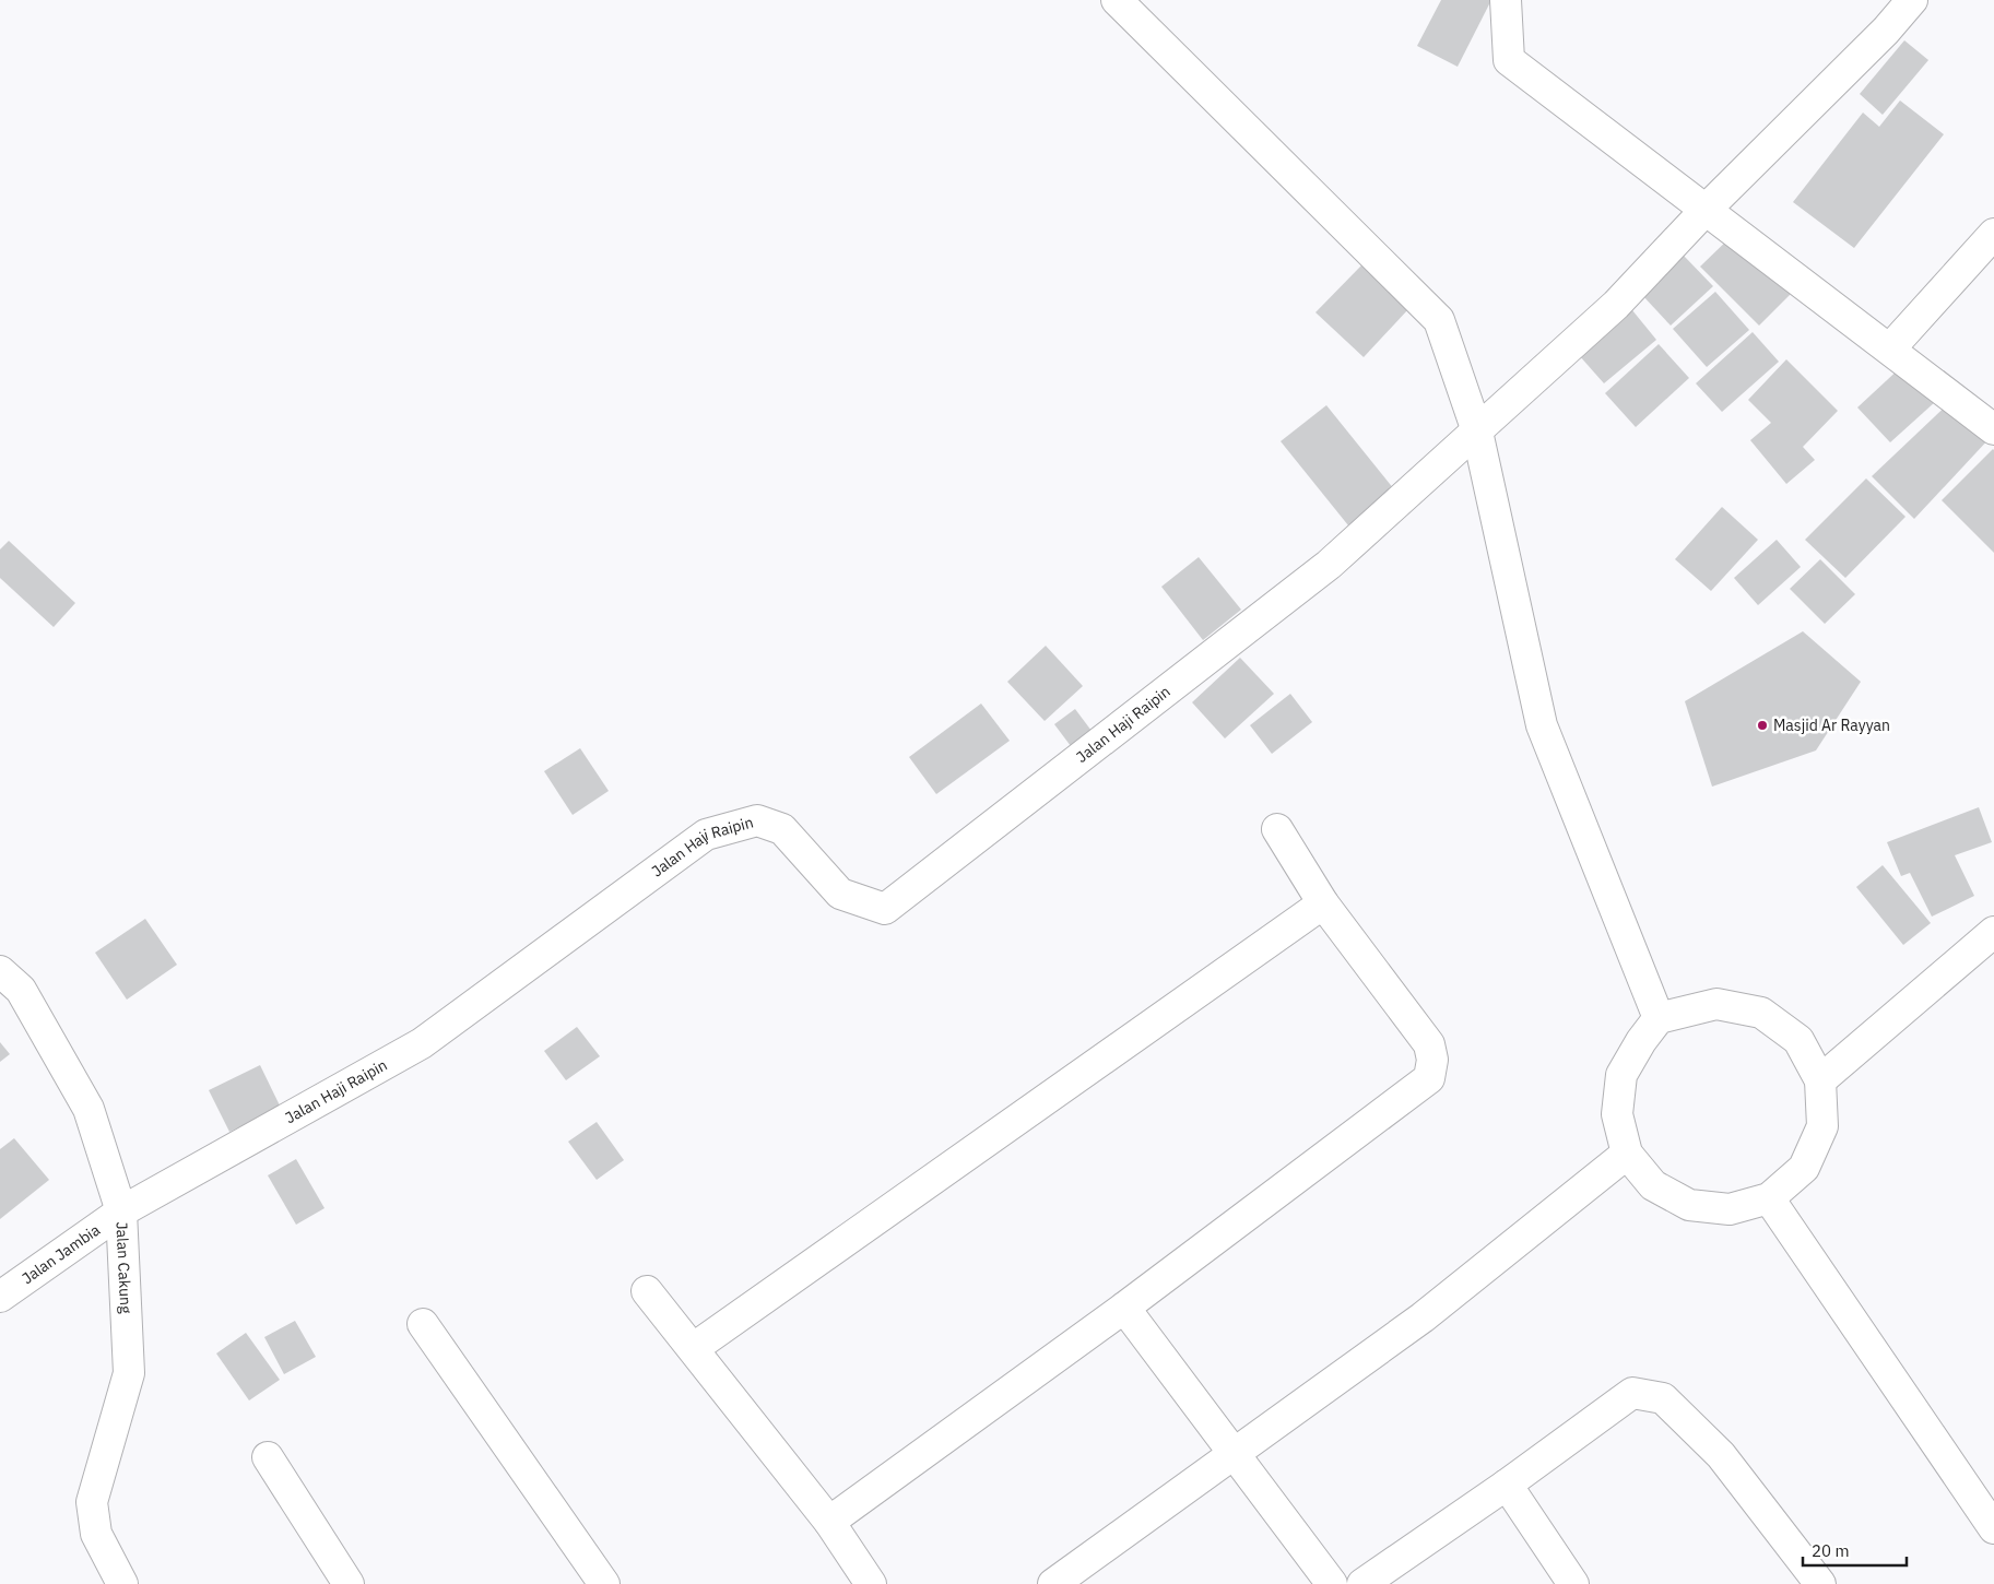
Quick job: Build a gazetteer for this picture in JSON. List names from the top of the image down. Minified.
{"streets":{"street":["Jalan Haji Raipin","Jalan Jambia","Jalan Cakung"]},"crossings":[["Jalan Haji Raipin","Jalan Jambia"],["Jalan Haji Raipin","Jalan Cakung"],["Jalan Jambia","Jalan Cakung"]],"places":["Masjid Ar Rayyan"],"scale_bar":"20 m"}
